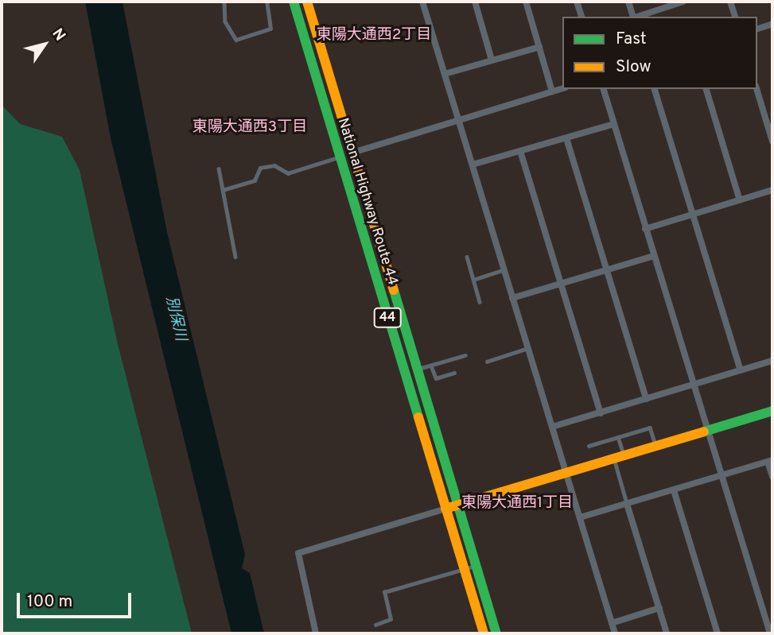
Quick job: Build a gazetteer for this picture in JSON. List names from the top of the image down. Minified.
{"streets":{"main road":["National Highway Route 44","44"]},"districts":["東陽大通西2丁目","東陽大通西3丁目","東陽大通西1丁目"],"water":["別保川"],"legend":["Fast","Slow"],"scale_bar":"100 m","north":"top right"}
